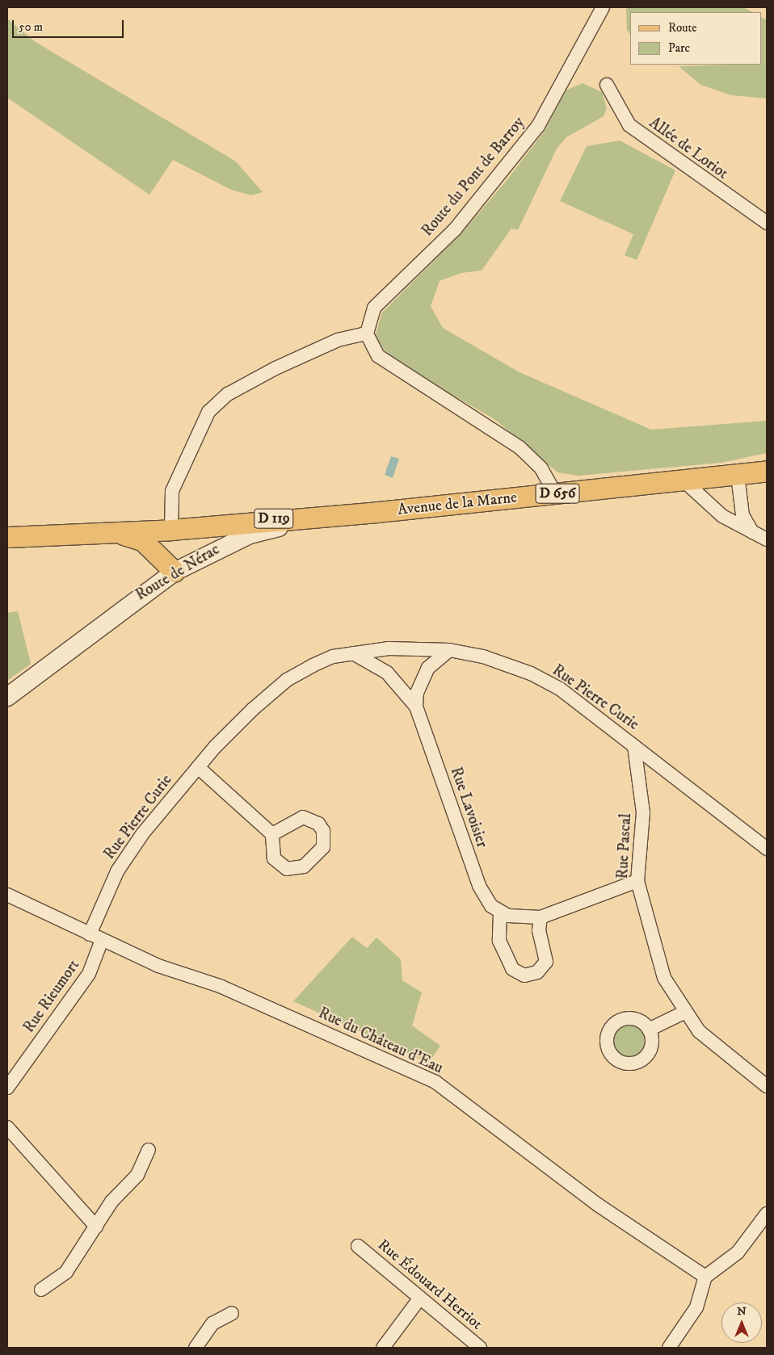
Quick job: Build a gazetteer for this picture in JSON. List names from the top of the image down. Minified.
{"streets":{"main road":["D 656","Avenue de la Marne","D 119","Route de Nérac"],"street":["Allée de Loriot","Route du Pont de Barroy","Rue Pierre Curie","Rue Lavoisier","Rue Pascal","Rue Rieumort","Rue du Château d'Eau","Rue Édouard Herriot"]},"crossings":[["Avenue de la Marne","D 119"],["Avenue de la Marne","Route de Nérac"],["D 119","Route de Nérac"],["Rue Pierre Curie","Rue Lavoisier"],["Rue Pierre Curie","Rue Pascal"],["Rue Pierre Curie","Rue du Château d'Eau"],["Rue Rieumort","Rue du Château d'Eau"]],"legend":["Route","Parc"],"scale_bar":"50 m","north":"top"}
